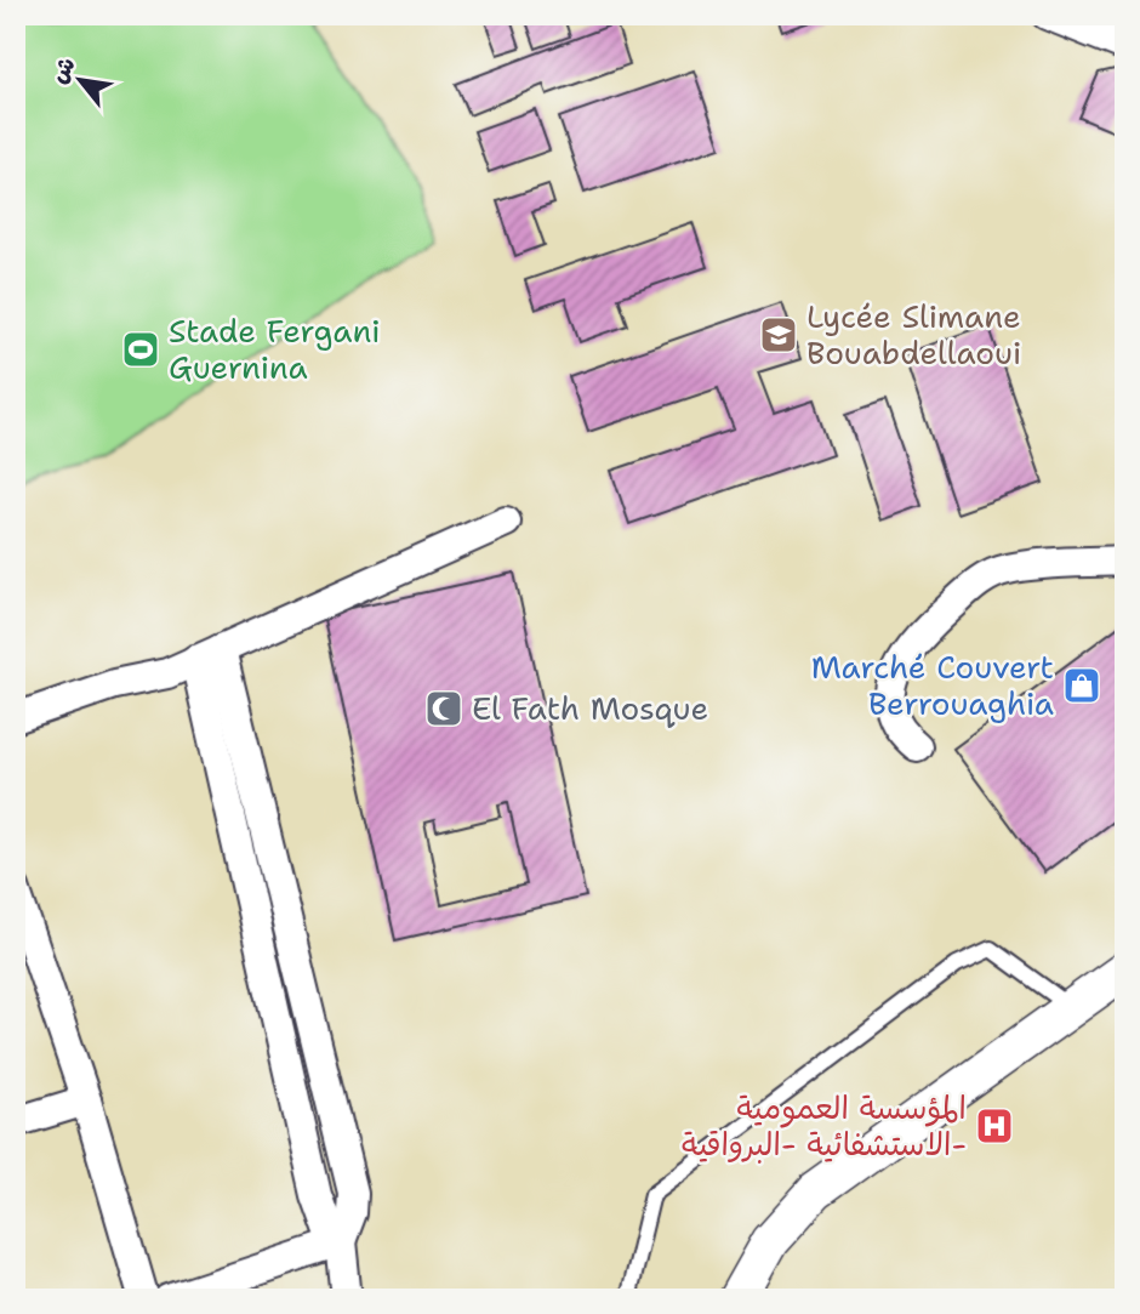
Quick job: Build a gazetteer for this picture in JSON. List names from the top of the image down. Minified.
{"places":{"school or university":["Lycée Slimane Bouabdellaoui"],"sports":["Stade Fergani Guernina"],"shop":["Marché Couvert Berrouaghia"],"mosque":["El Fath Mosque"],"hospital":["المؤسسة العمومية الاستشفائية -البرواقية-"]},"north":"top left"}
